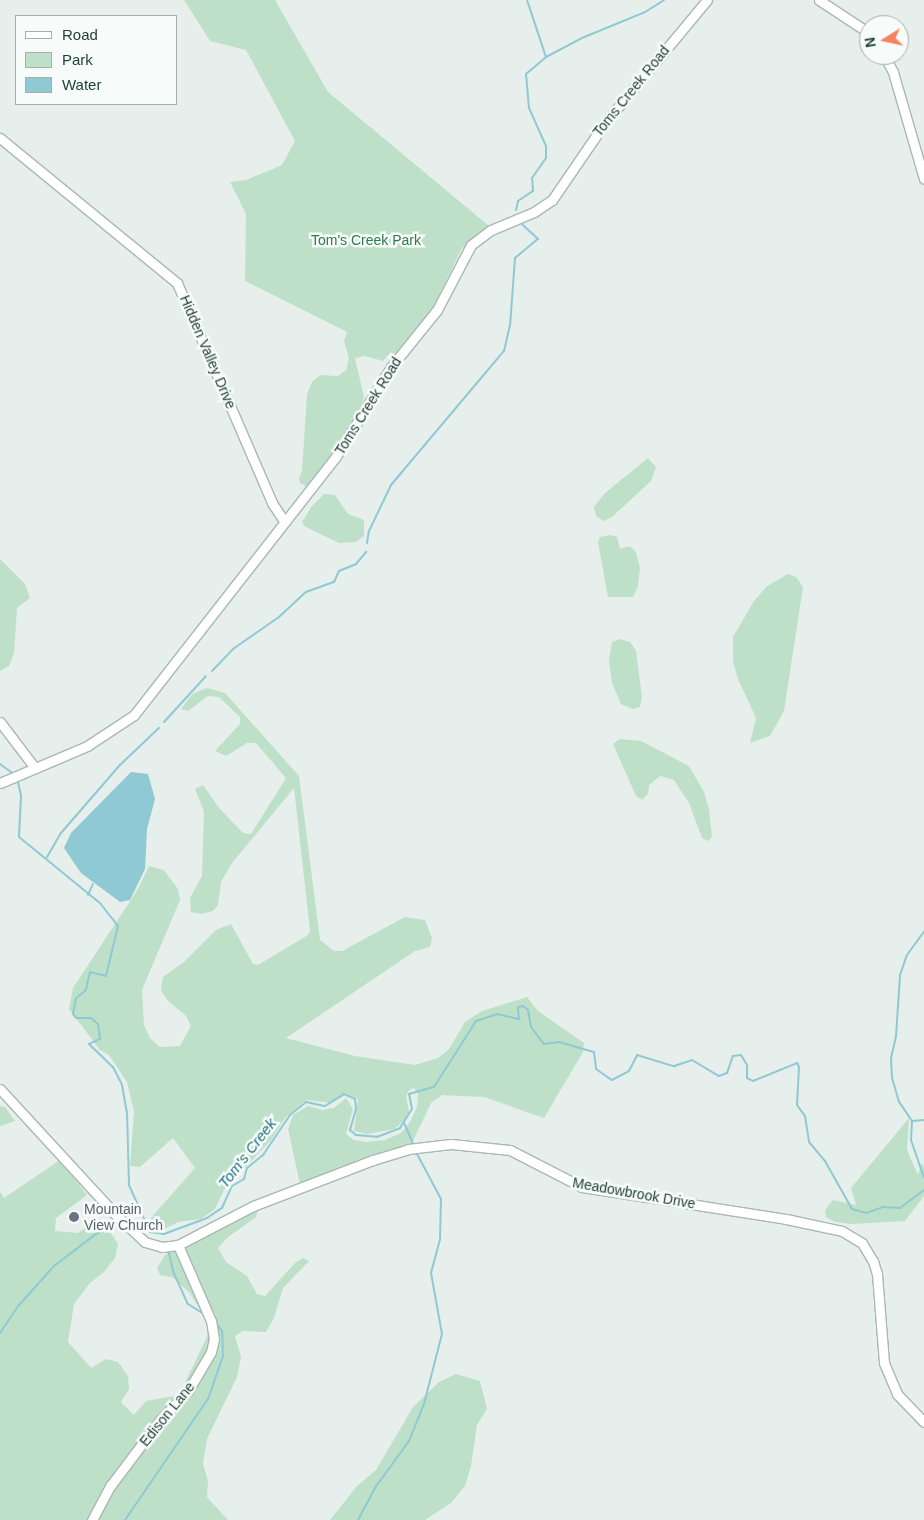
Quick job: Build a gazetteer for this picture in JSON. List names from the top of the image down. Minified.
{"streets":{"street":["Toms Creek Road","Hidden Valley Drive","Meadowbrook Drive","Edison Lane"]},"crossings":[["Toms Creek Road","Hidden Valley Drive"],["Meadowbrook Drive","Edison Lane"]],"water":["Tom's Creek"],"parks":["Tom's Creek Park"],"places":["Mountain View Church"],"legend":["Road","Park","Water"],"north":"left"}
